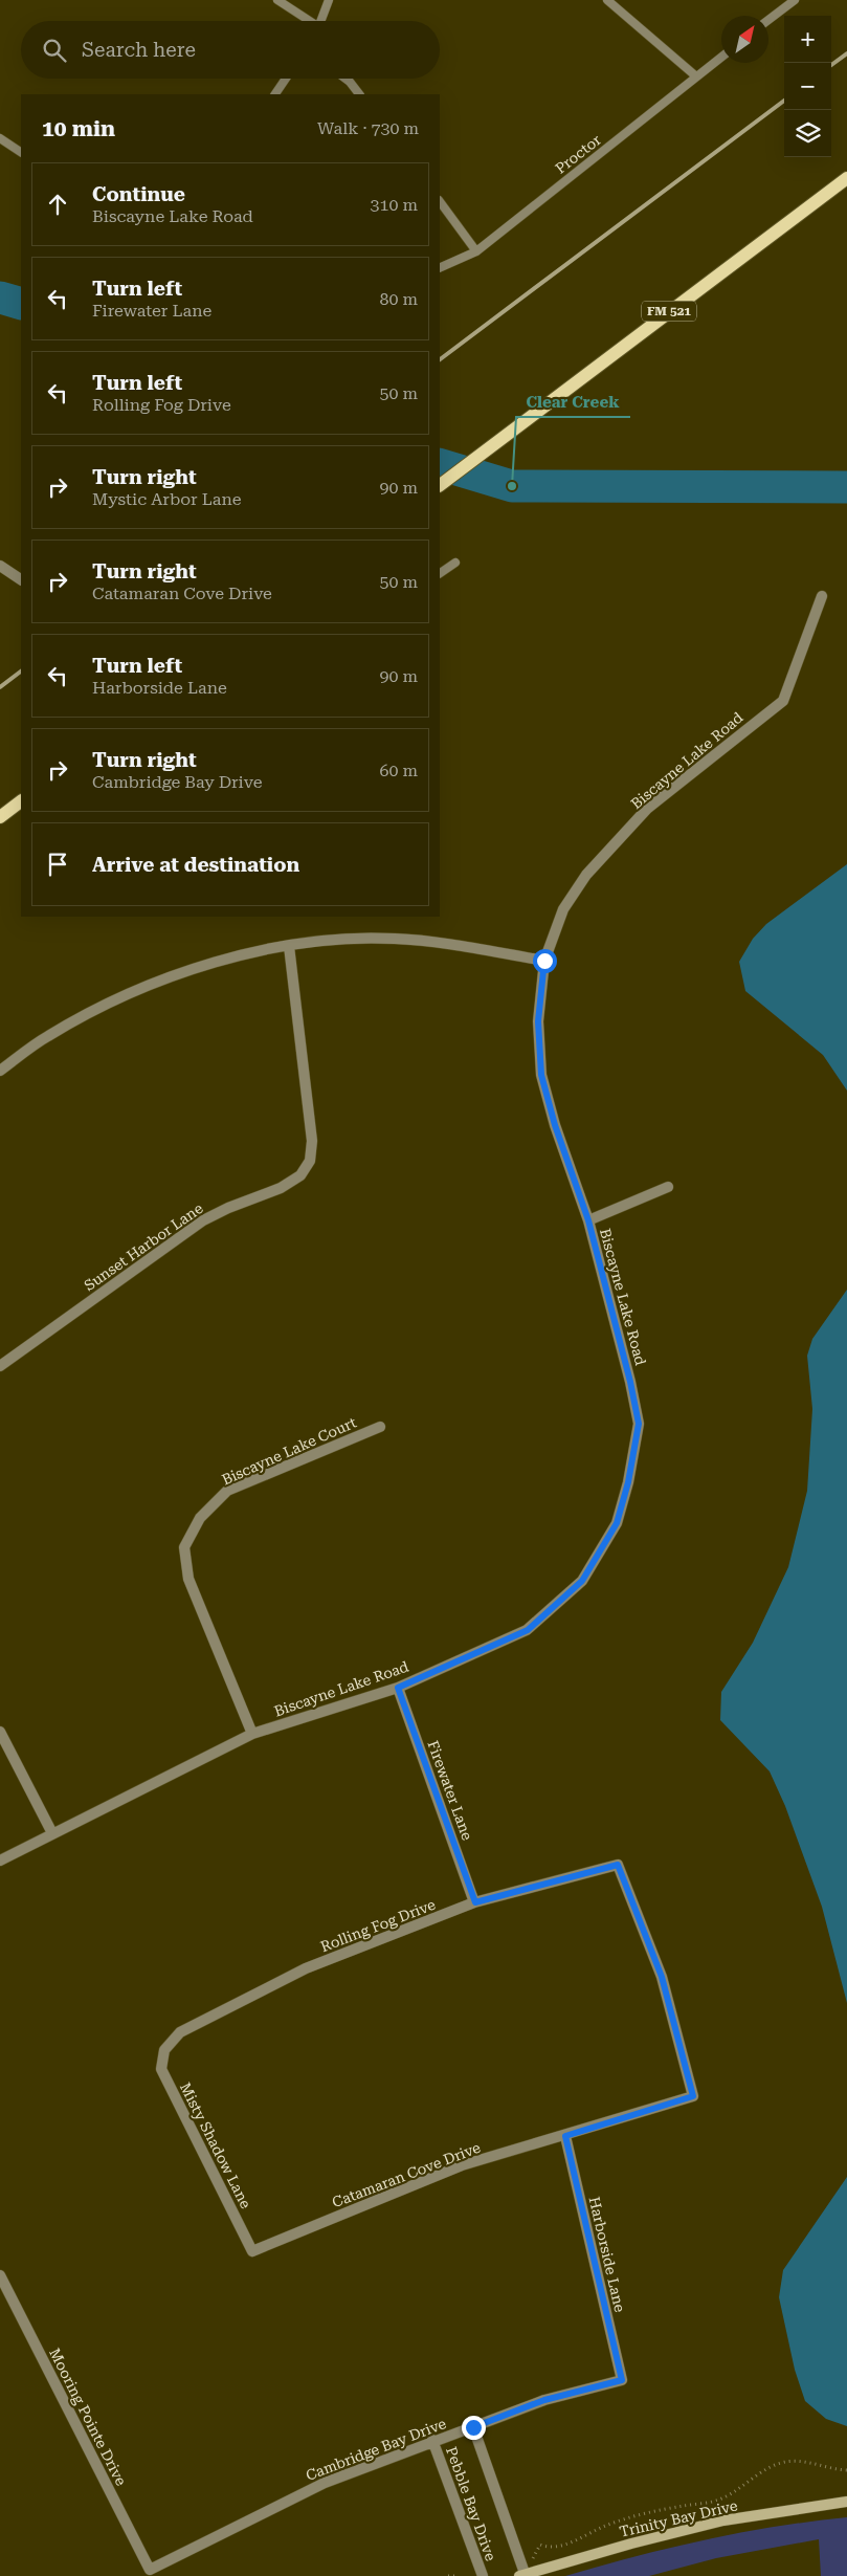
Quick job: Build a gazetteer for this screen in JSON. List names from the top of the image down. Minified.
{"streets":{"main road":["FM 521"],"street":["Biscayne Lake Road","Sunset Harbor Lane","Biscayne Lake Court","Firewater Lane","Rolling Fog Drive","Misty Shadow Lane","Catamaran Cove Drive","Harborside Lane","Mooring Pointe Drive","Cambridge Bay Drive","Pebble Bay Drive","Trinity Bay Drive"],"lane":["Proctor"]},"crossings":[["Biscayne Lake Road","Biscayne Lake Court"],["Biscayne Lake Road","Firewater Lane"],["Firewater Lane","Rolling Fog Drive"],["Rolling Fog Drive","Misty Shadow Lane"],["Rolling Fog Drive","Catamaran Cove Drive"],["Misty Shadow Lane","Catamaran Cove Drive"],["Catamaran Cove Drive","Harborside Lane"],["Harborside Lane","Cambridge Bay Drive"],["Mooring Pointe Drive","Cambridge Bay Drive"],["Cambridge Bay Drive","Pebble Bay Drive"],["Pebble Bay Drive","Trinity Bay Drive"]],"places":["Clear Creek"],"north":"top right","page":{"map_buttons":["+","−"],"search":"Search here","heading":["10 min","Walk · 730 m"],"list":[["Continue","Biscayne Lake Road","310 m"],["Turn left","Firewater Lane","80 m"],["Turn left","Rolling Fog Drive","50 m"],["Turn right","Mystic Arbor Lane","90 m"],["Turn right","Catamaran Cove Drive","50 m"],["Turn left","Harborside Lane","90 m"],["Turn right","Cambridge Bay Drive","60 m"],"Arrive at destination"]}}
